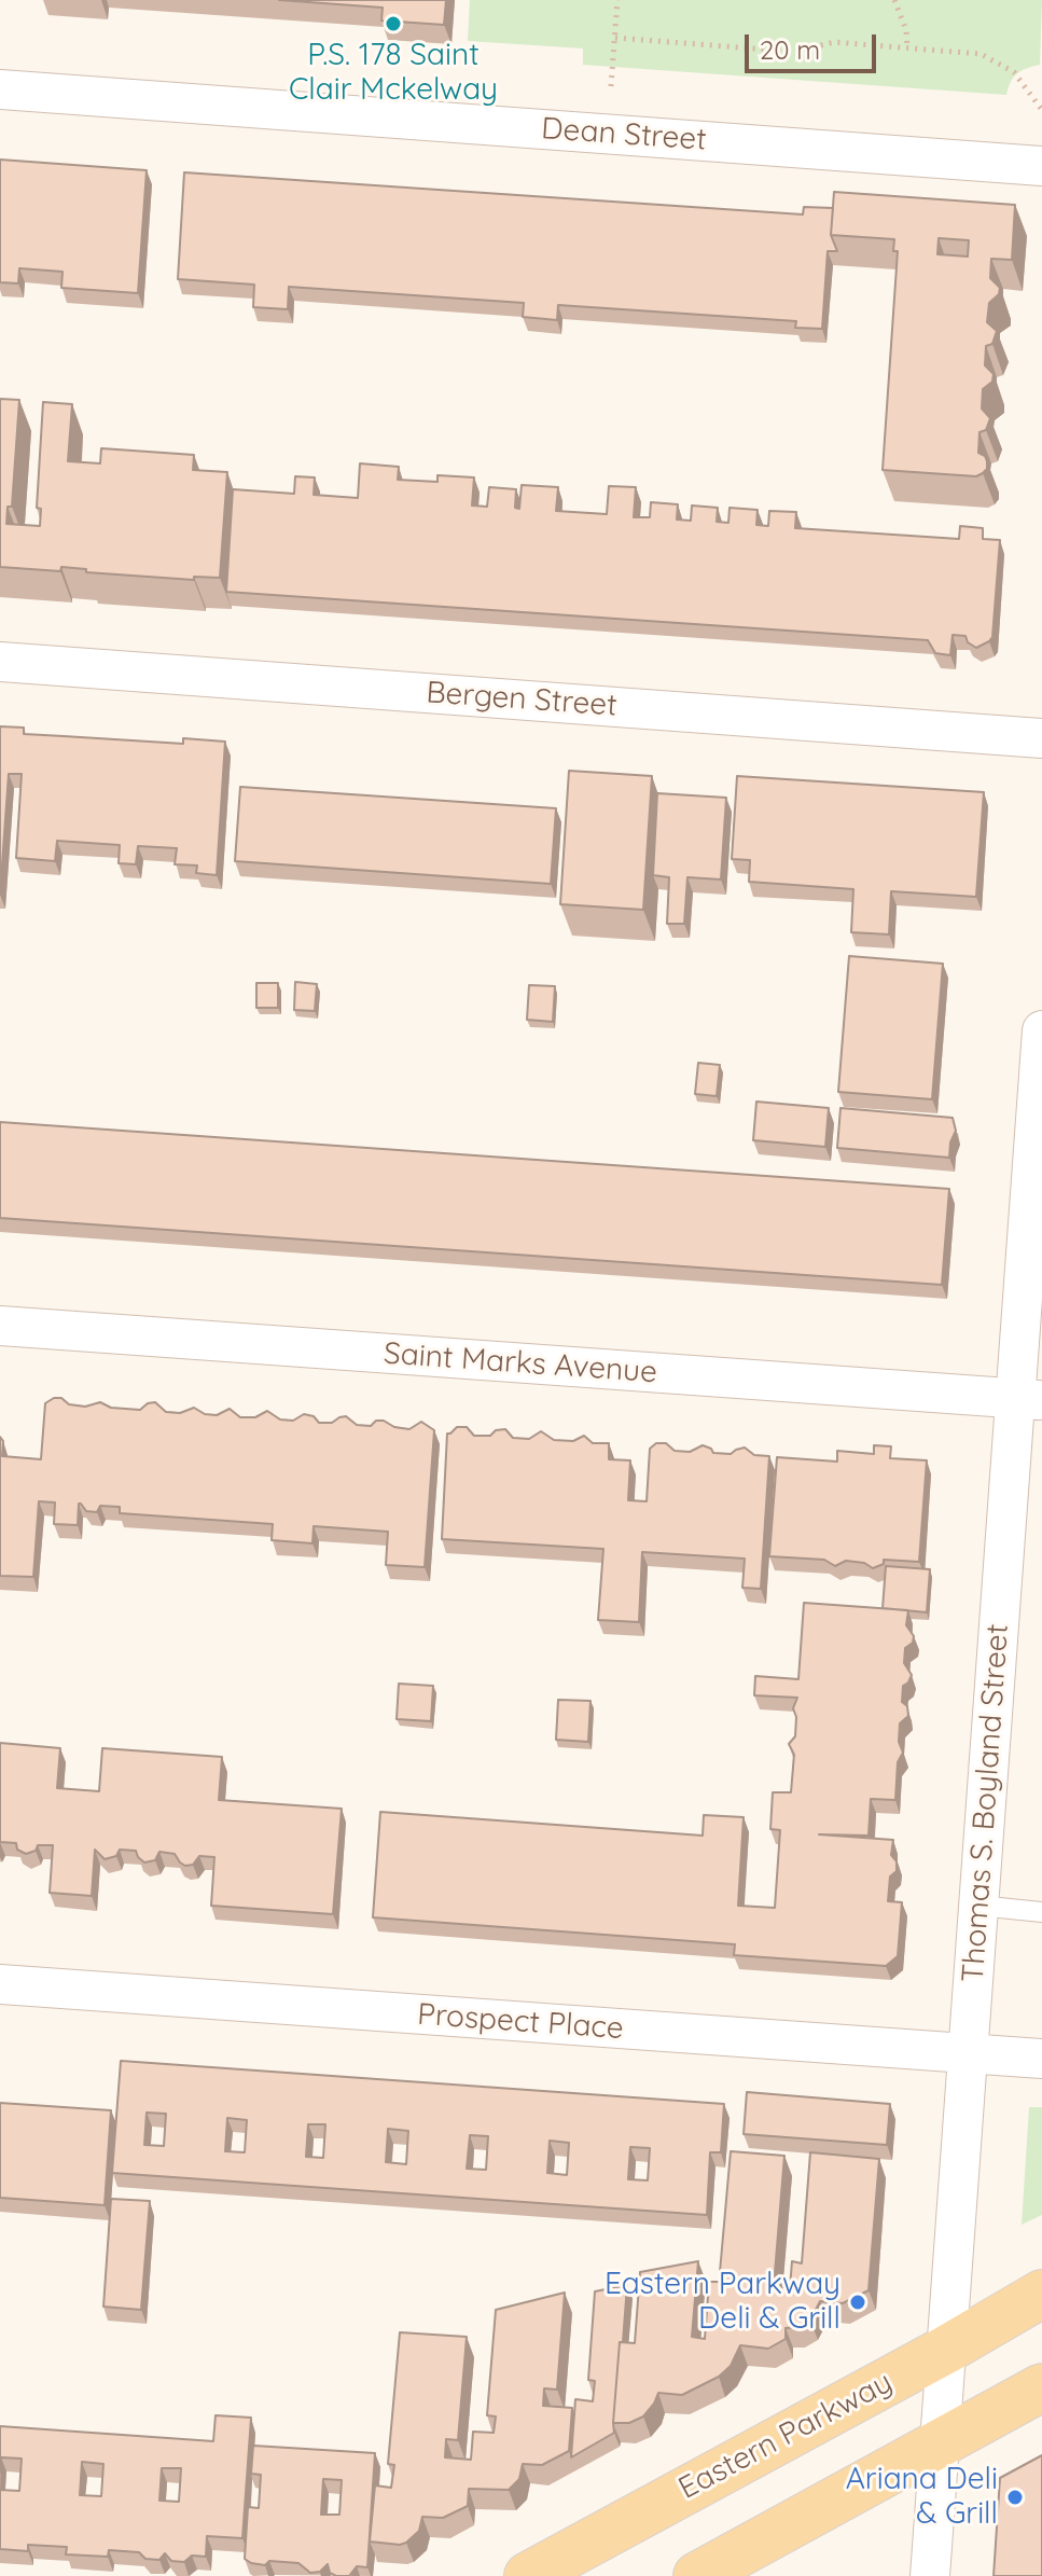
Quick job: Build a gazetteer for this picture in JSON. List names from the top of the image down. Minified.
{"streets":{"main road":["Eastern Parkway"],"street":["Dean Street","Bergen Street","Saint Marks Avenue","Thomas S. Boyland Street","Prospect Place"]},"crossings":[["Saint Marks Avenue","Thomas S. Boyland Street"],["Thomas S. Boyland Street","Prospect Place"],["Thomas S. Boyland Street","Eastern Parkway"]],"places":["P.S. 178 Saint Clair Mckelway","Eastern Parkway Deli & Grill","Ariana Deli & Grill"],"scale_bar":"20 m"}
